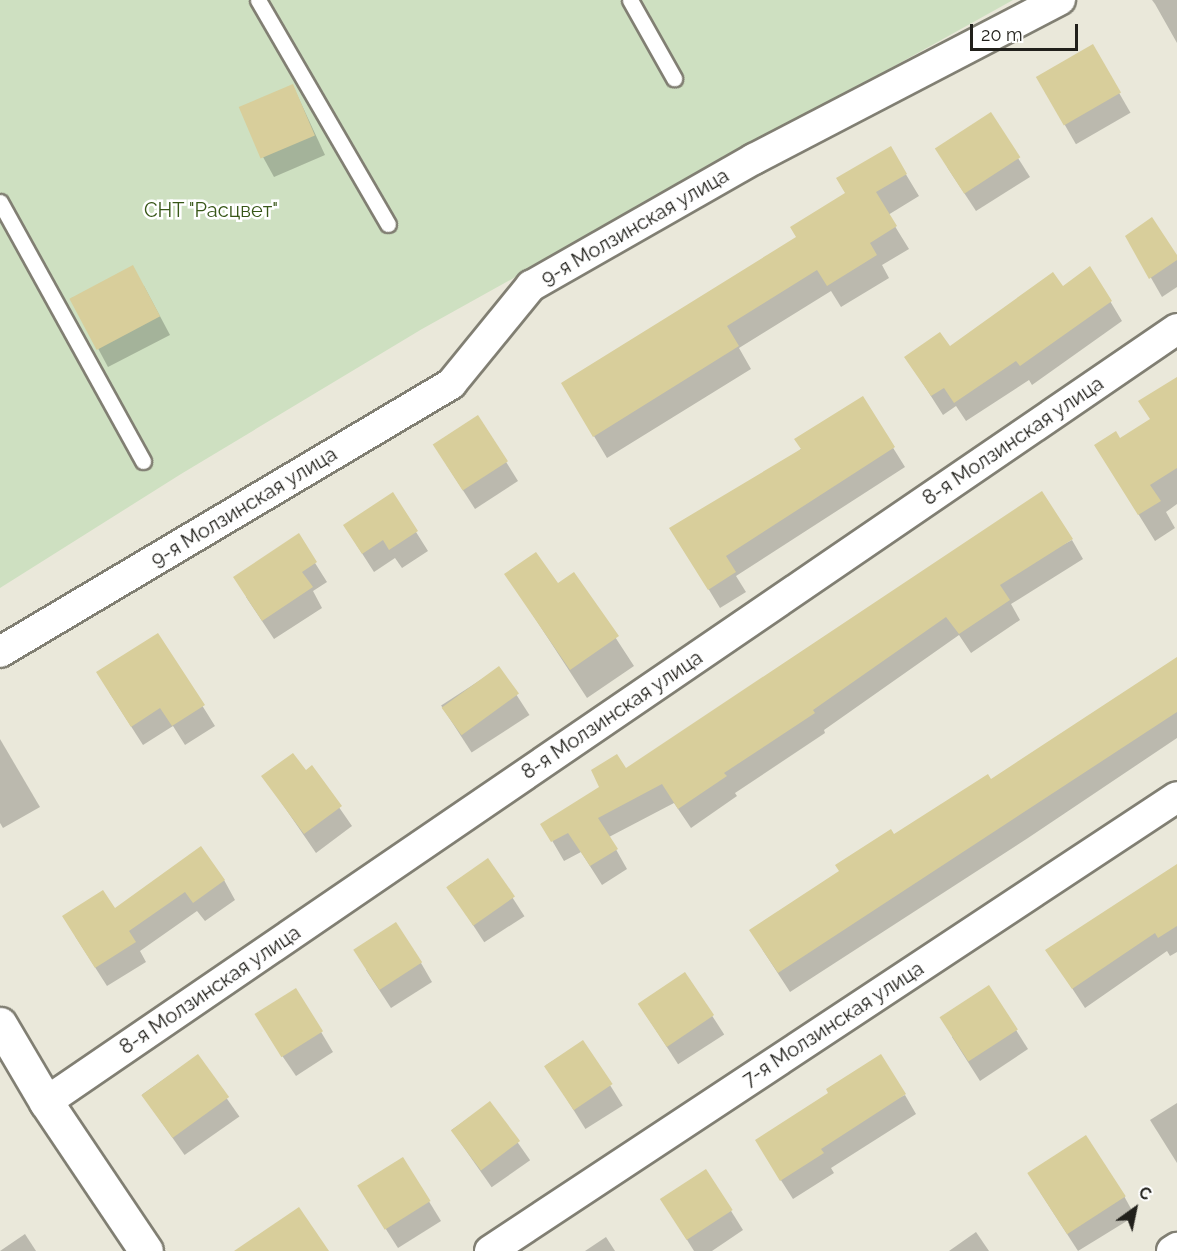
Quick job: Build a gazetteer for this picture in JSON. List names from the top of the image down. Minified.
{"streets":{"street":["9-я Молзинская улица","8-я Молзинская улица","7-я Молзинская улица"]},"parks":["СНТ \"Расцвет\""],"scale_bar":"20 m","north":"top right"}
